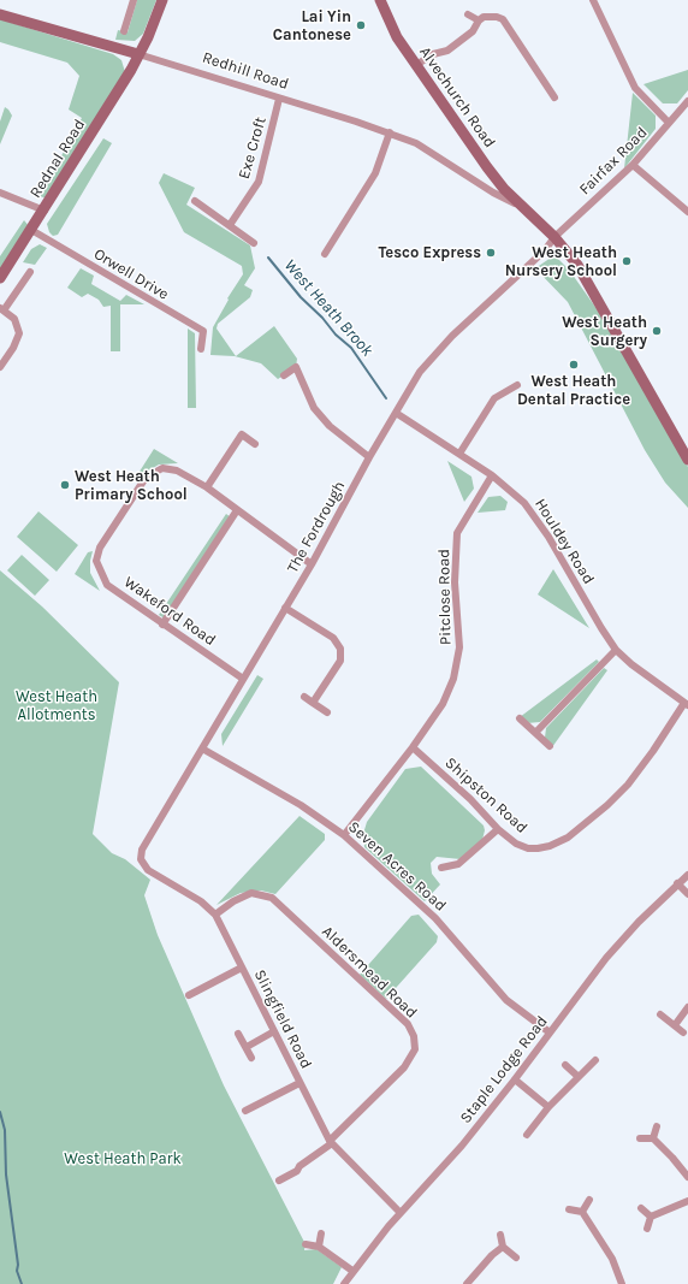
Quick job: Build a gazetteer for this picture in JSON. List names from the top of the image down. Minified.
{"streets":{"street":["Redhill Road","Alvechurch Road","Exe Croft","Rednal Road","Fairfax Road","Orwell Drive","The Fordrough","Houldey Road","Pitclose Road","Wakeford Road","Shipston Road","Seven Acres Road","Aldersmead Road","Slingfield Road","Staple Lodge Road"]},"crossings":[["Redhill Road","Alvechurch Road"],["Redhill Road","Exe Croft"],["Redhill Road","Rednal Road"],["Redhill Road","Fairfax Road"],["Redhill Road","The Fordrough"],["Rednal Road","Orwell Drive"],["Fairfax Road","The Fordrough"],["The Fordrough","Houldey Road"],["The Fordrough","Wakeford Road"],["The Fordrough","Seven Acres Road"],["The Fordrough","Slingfield Road"],["Houldey Road","Pitclose Road"],["Houldey Road","Shipston Road"],["Pitclose Road","Shipston Road"],["Pitclose Road","Seven Acres Road"],["Seven Acres Road","Staple Lodge Road"],["Aldersmead Road","Slingfield Road"],["Slingfield Road","Staple Lodge Road"]],"water":["West Heath Brook"],"parks":["West Heath Allotments","West Heath Park"],"places":["Lai Yin Cantonese","Tesco Express","West Heath Nursery School","West Heath Surgery","West Heath Dental Practice","West Heath Primary School"]}
